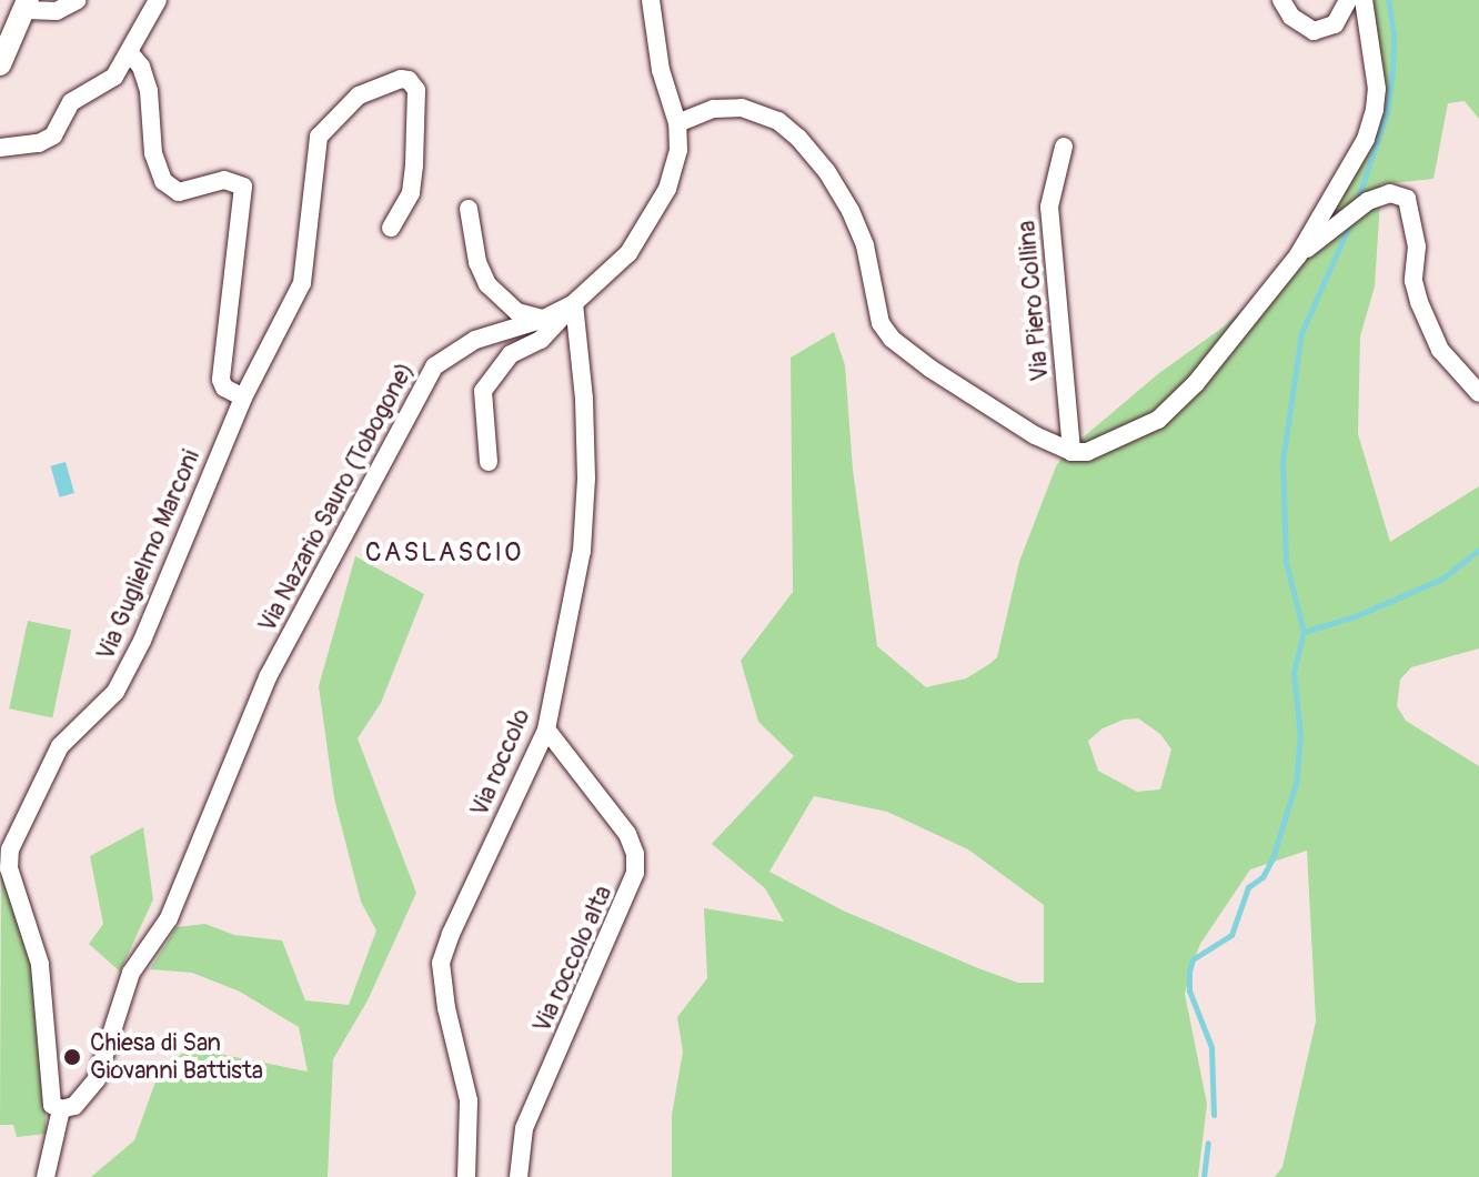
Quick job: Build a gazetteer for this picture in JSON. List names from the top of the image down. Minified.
{"streets":{"street":["Via Piero Collina","Via Nazario Sauro (Tobogone)","Via Guglielmo Marconi","Via roccolo","Via roccolo alta"]},"crossings":[["Via Nazario Sauro (Tobogone)","Via roccolo"],["Via roccolo","Via roccolo alta"]],"districts":["CASLASCIO"],"places":["Chiesa di San Giovanni Battista"]}
